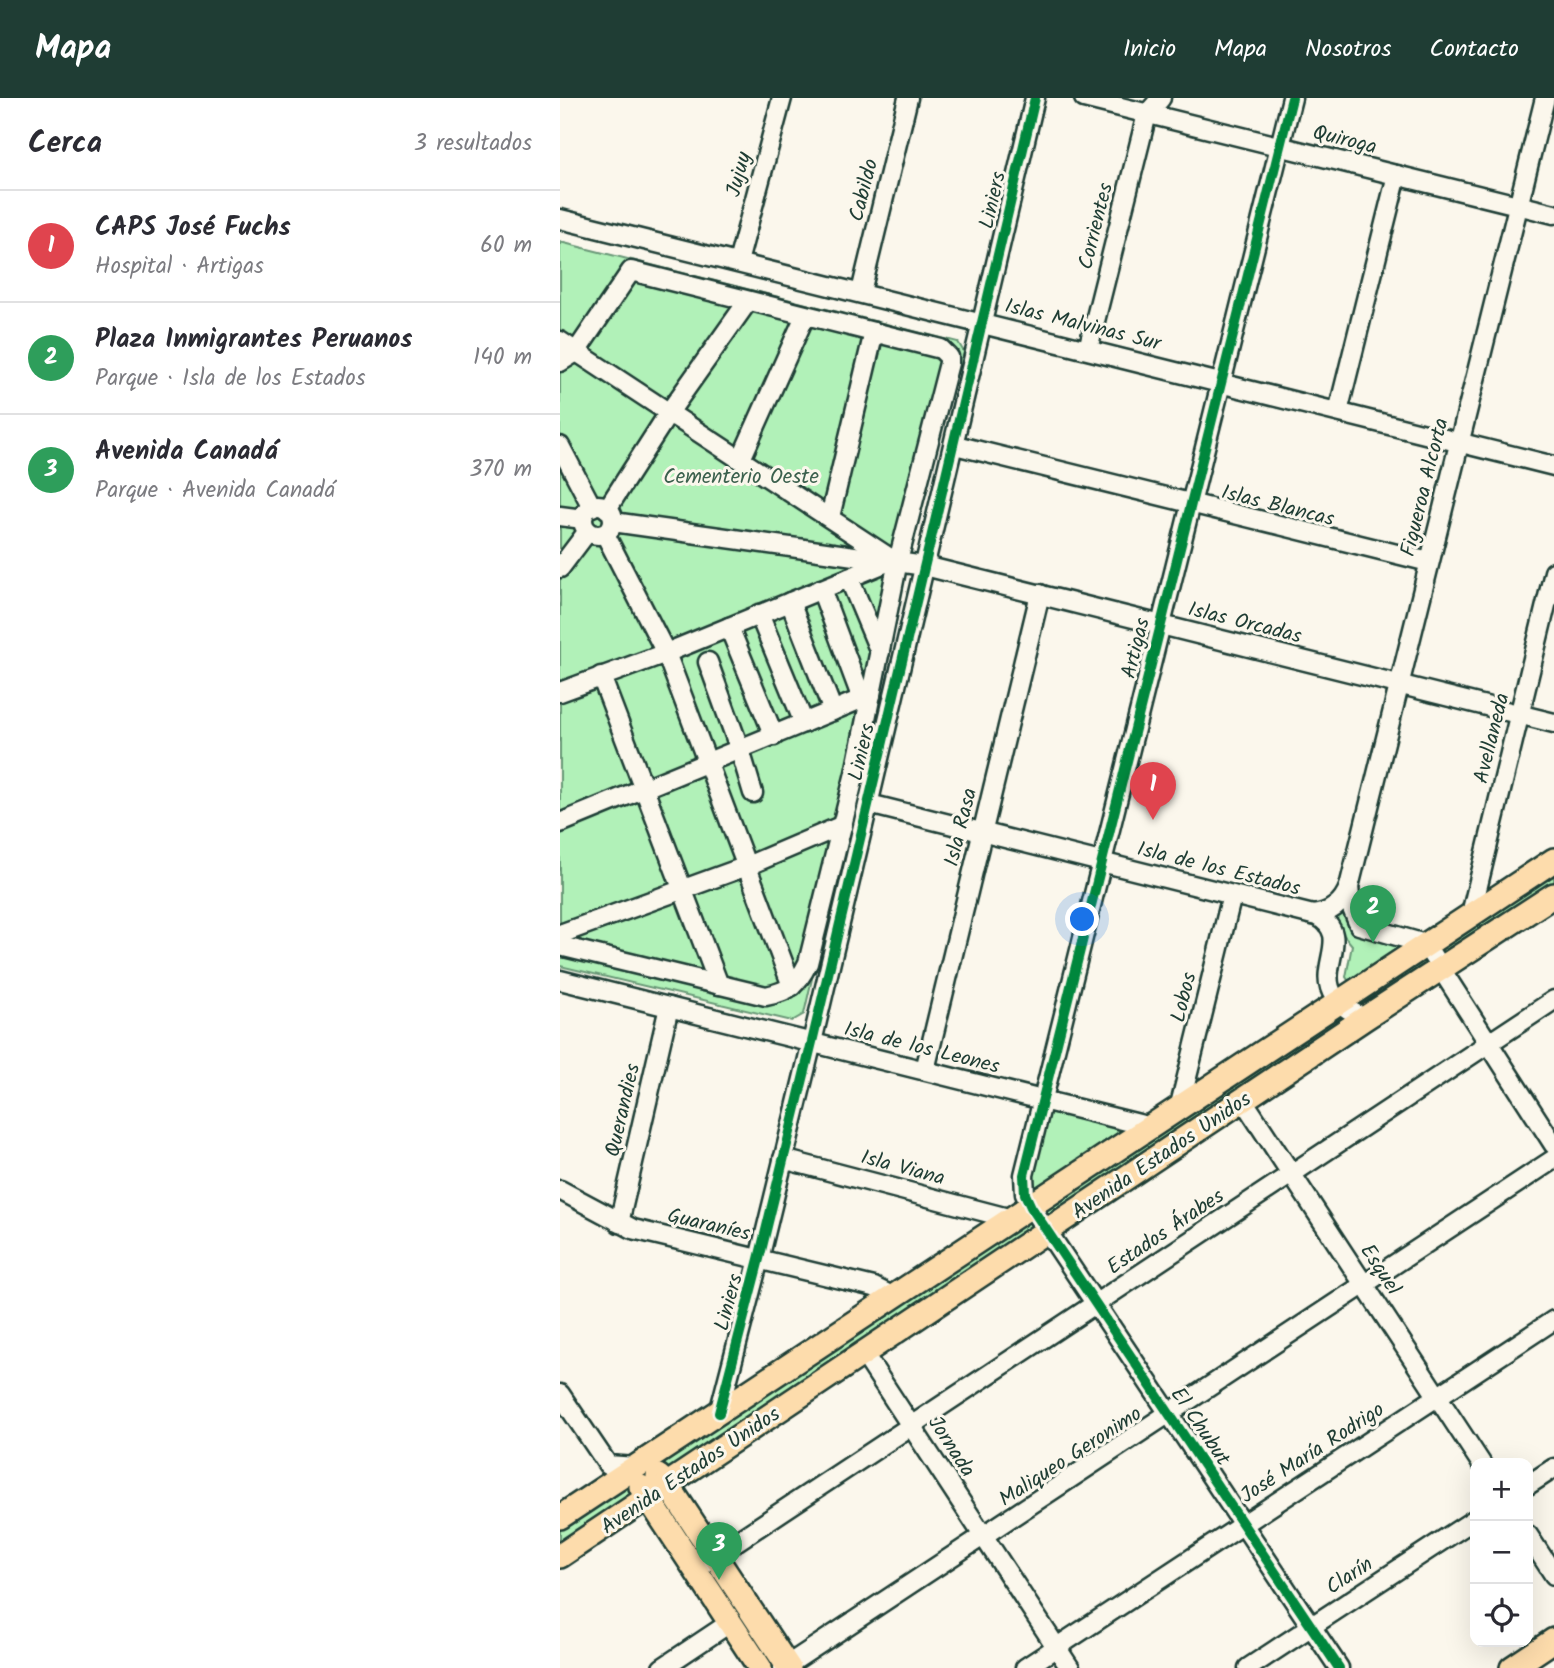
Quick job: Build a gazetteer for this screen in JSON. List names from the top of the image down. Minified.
{"streets":{"main road":["Avenida Estados Unidos"],"street":["Quiroga","Jujuy","Cabildo","Liniers","Corrientes","Islas Malvinas Sur","Figueroa Alcorta","Islas Blancas","Islas Orcadas","Artigas","Avellaneda","Isla Rasa","Isla de los Estados","Lobos","Isla de los Leones","Querandies","Isla Viana","Guaraníes","Estados Árabes","Esquel","El Chubut","Jornada","José María Rodrigo","Maliqueo Geronimo","Clarín"]},"crossings":[["Quiroga","Corrientes"],["Quiroga","Figueroa Alcorta"],["Quiroga","Artigas"],["Jujuy","Islas Malvinas Sur"],["Cabildo","Islas Malvinas Sur"],["Liniers","Islas Malvinas Sur"],["Liniers","Islas Blancas"],["Liniers","Islas Orcadas"],["Liniers","Isla de los Estados"],["Liniers","Isla de los Leones"],["Liniers","Avenida Estados Unidos"],["Liniers","Isla Viana"],["Liniers","Guaraníes"],["Corrientes","Islas Malvinas Sur"],["Islas Malvinas Sur","Figueroa Alcorta"],["Islas Malvinas Sur","Artigas"],["Figueroa Alcorta","Islas Blancas"],["Figueroa Alcorta","Islas Orcadas"],["Figueroa Alcorta","Isla de los Estados"],["Islas Blancas","Artigas"],["Islas Orcadas","Artigas"],["Islas Orcadas","Avellaneda"],["Islas Orcadas","Isla Rasa"],["Artigas","Isla de los Estados"],["Artigas","Isla de los Leones"],["Artigas","Avenida Estados Unidos"],["Artigas","Isla Viana"],["Artigas","El Chubut"],["Avellaneda","Avenida Estados Unidos"],["Isla Rasa","Isla de los Estados"],["Isla Rasa","Isla de los Leones"],["Isla de los Estados","Lobos"],["Isla de los Estados","Avenida Estados Unidos"],["Lobos","Avenida Estados Unidos"],["Isla de los Leones","Querandies"],["Isla de los Leones","Avenida Estados Unidos"],["Querandies","Guaraníes"],["Avenida Estados Unidos","Isla Viana"],["Avenida Estados Unidos","Guaraníes"],["Avenida Estados Unidos","Esquel"],["Avenida Estados Unidos","El Chubut"],["Avenida Estados Unidos","Jornada"],["Isla Viana","El Chubut"],["Estados Árabes","Esquel"],["Estados Árabes","El Chubut"],["Estados Árabes","Jornada"],["Esquel","José María Rodrigo"],["Esquel","Maliqueo Geronimo"],["El Chubut","José María Rodrigo"],["El Chubut","Maliqueo Geronimo"],["El Chubut","Clarín"],["Jornada","José María Rodrigo"],["Jornada","Maliqueo Geronimo"]],"parks":["Cementerio Oeste"],"page":{"header":"Mapa","nav":["Inicio","Mapa","Nosotros","Contacto"],"heading":["Cerca","3 resultados"],"list":[{"mark":"1","name":"CAPS José Fuchs","note":"Hospital · Artigas","value":"60 m"},{"mark":"2","name":"Plaza Inmigrantes Peruanos","note":"Parque · Isla de los Estados","value":"140 m"},{"mark":"3","name":"Avenida Canadá","note":"Parque · Avenida Canadá","value":"370 m"}],"pins":["1","2","3"],"map_buttons":["+","−"]}}
